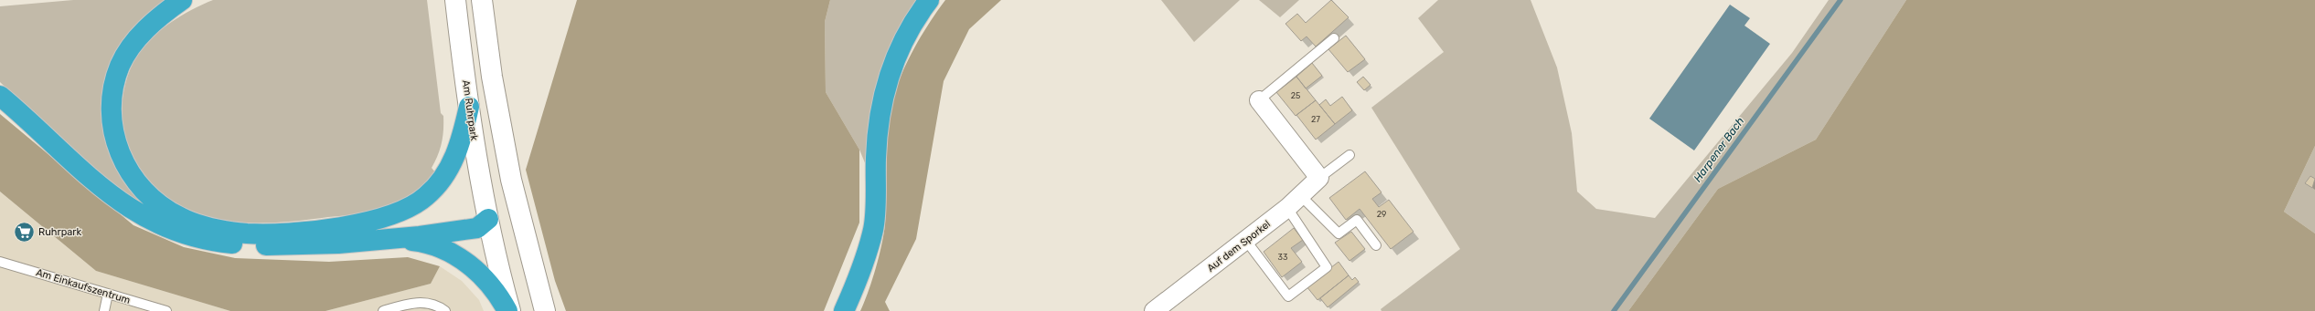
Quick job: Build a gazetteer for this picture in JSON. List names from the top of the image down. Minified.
{"streets":{"main road":["Am Ruhrpark"],"street":["Auf dem Sporkel"],"lane":["Am Einkaufszentrum"]},"water":["Harpener Bach"],"places":{"supermarket":["Ruhrpark"]},"house_numbers":["25","27","29","33"]}
